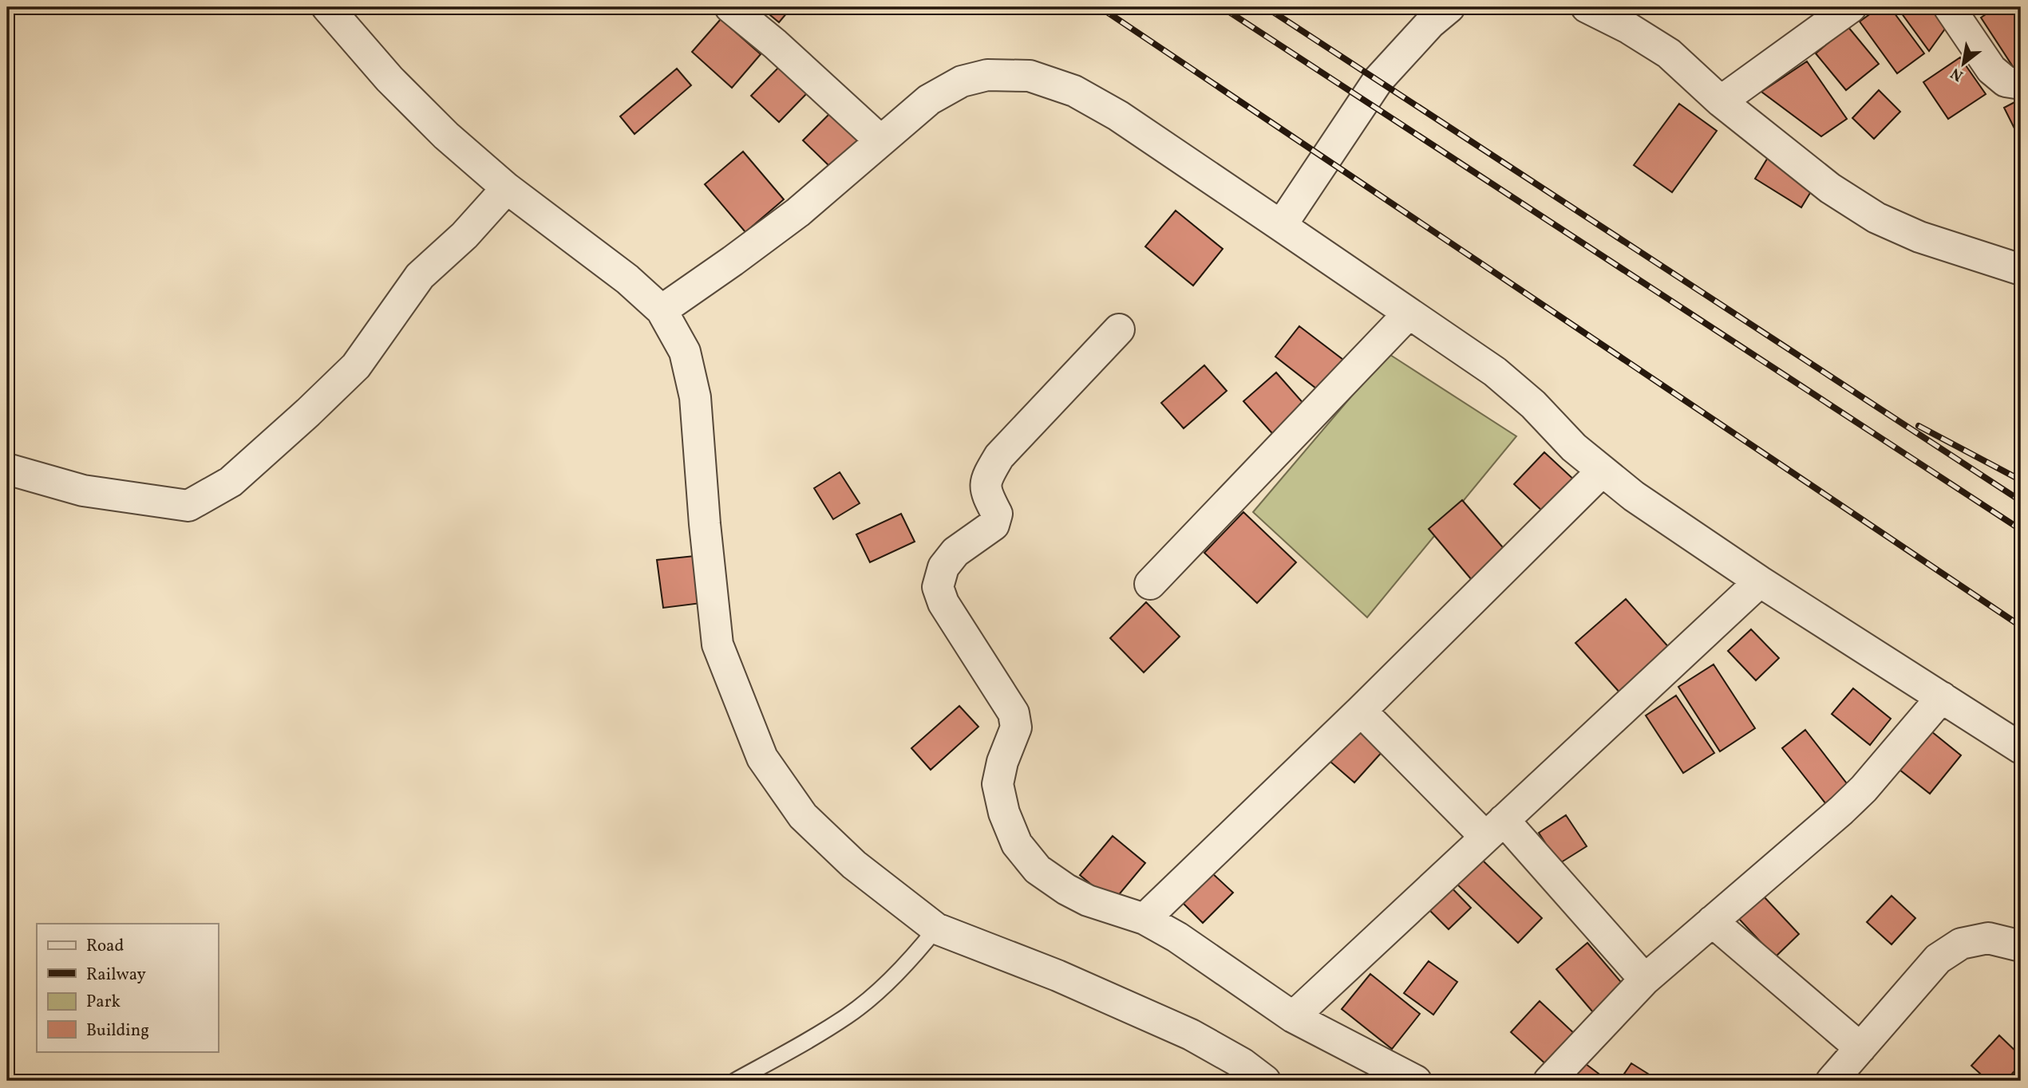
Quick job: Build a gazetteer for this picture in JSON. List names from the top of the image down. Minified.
{"legend":["Road","Railway","Park","Building"],"north":"bottom left"}
